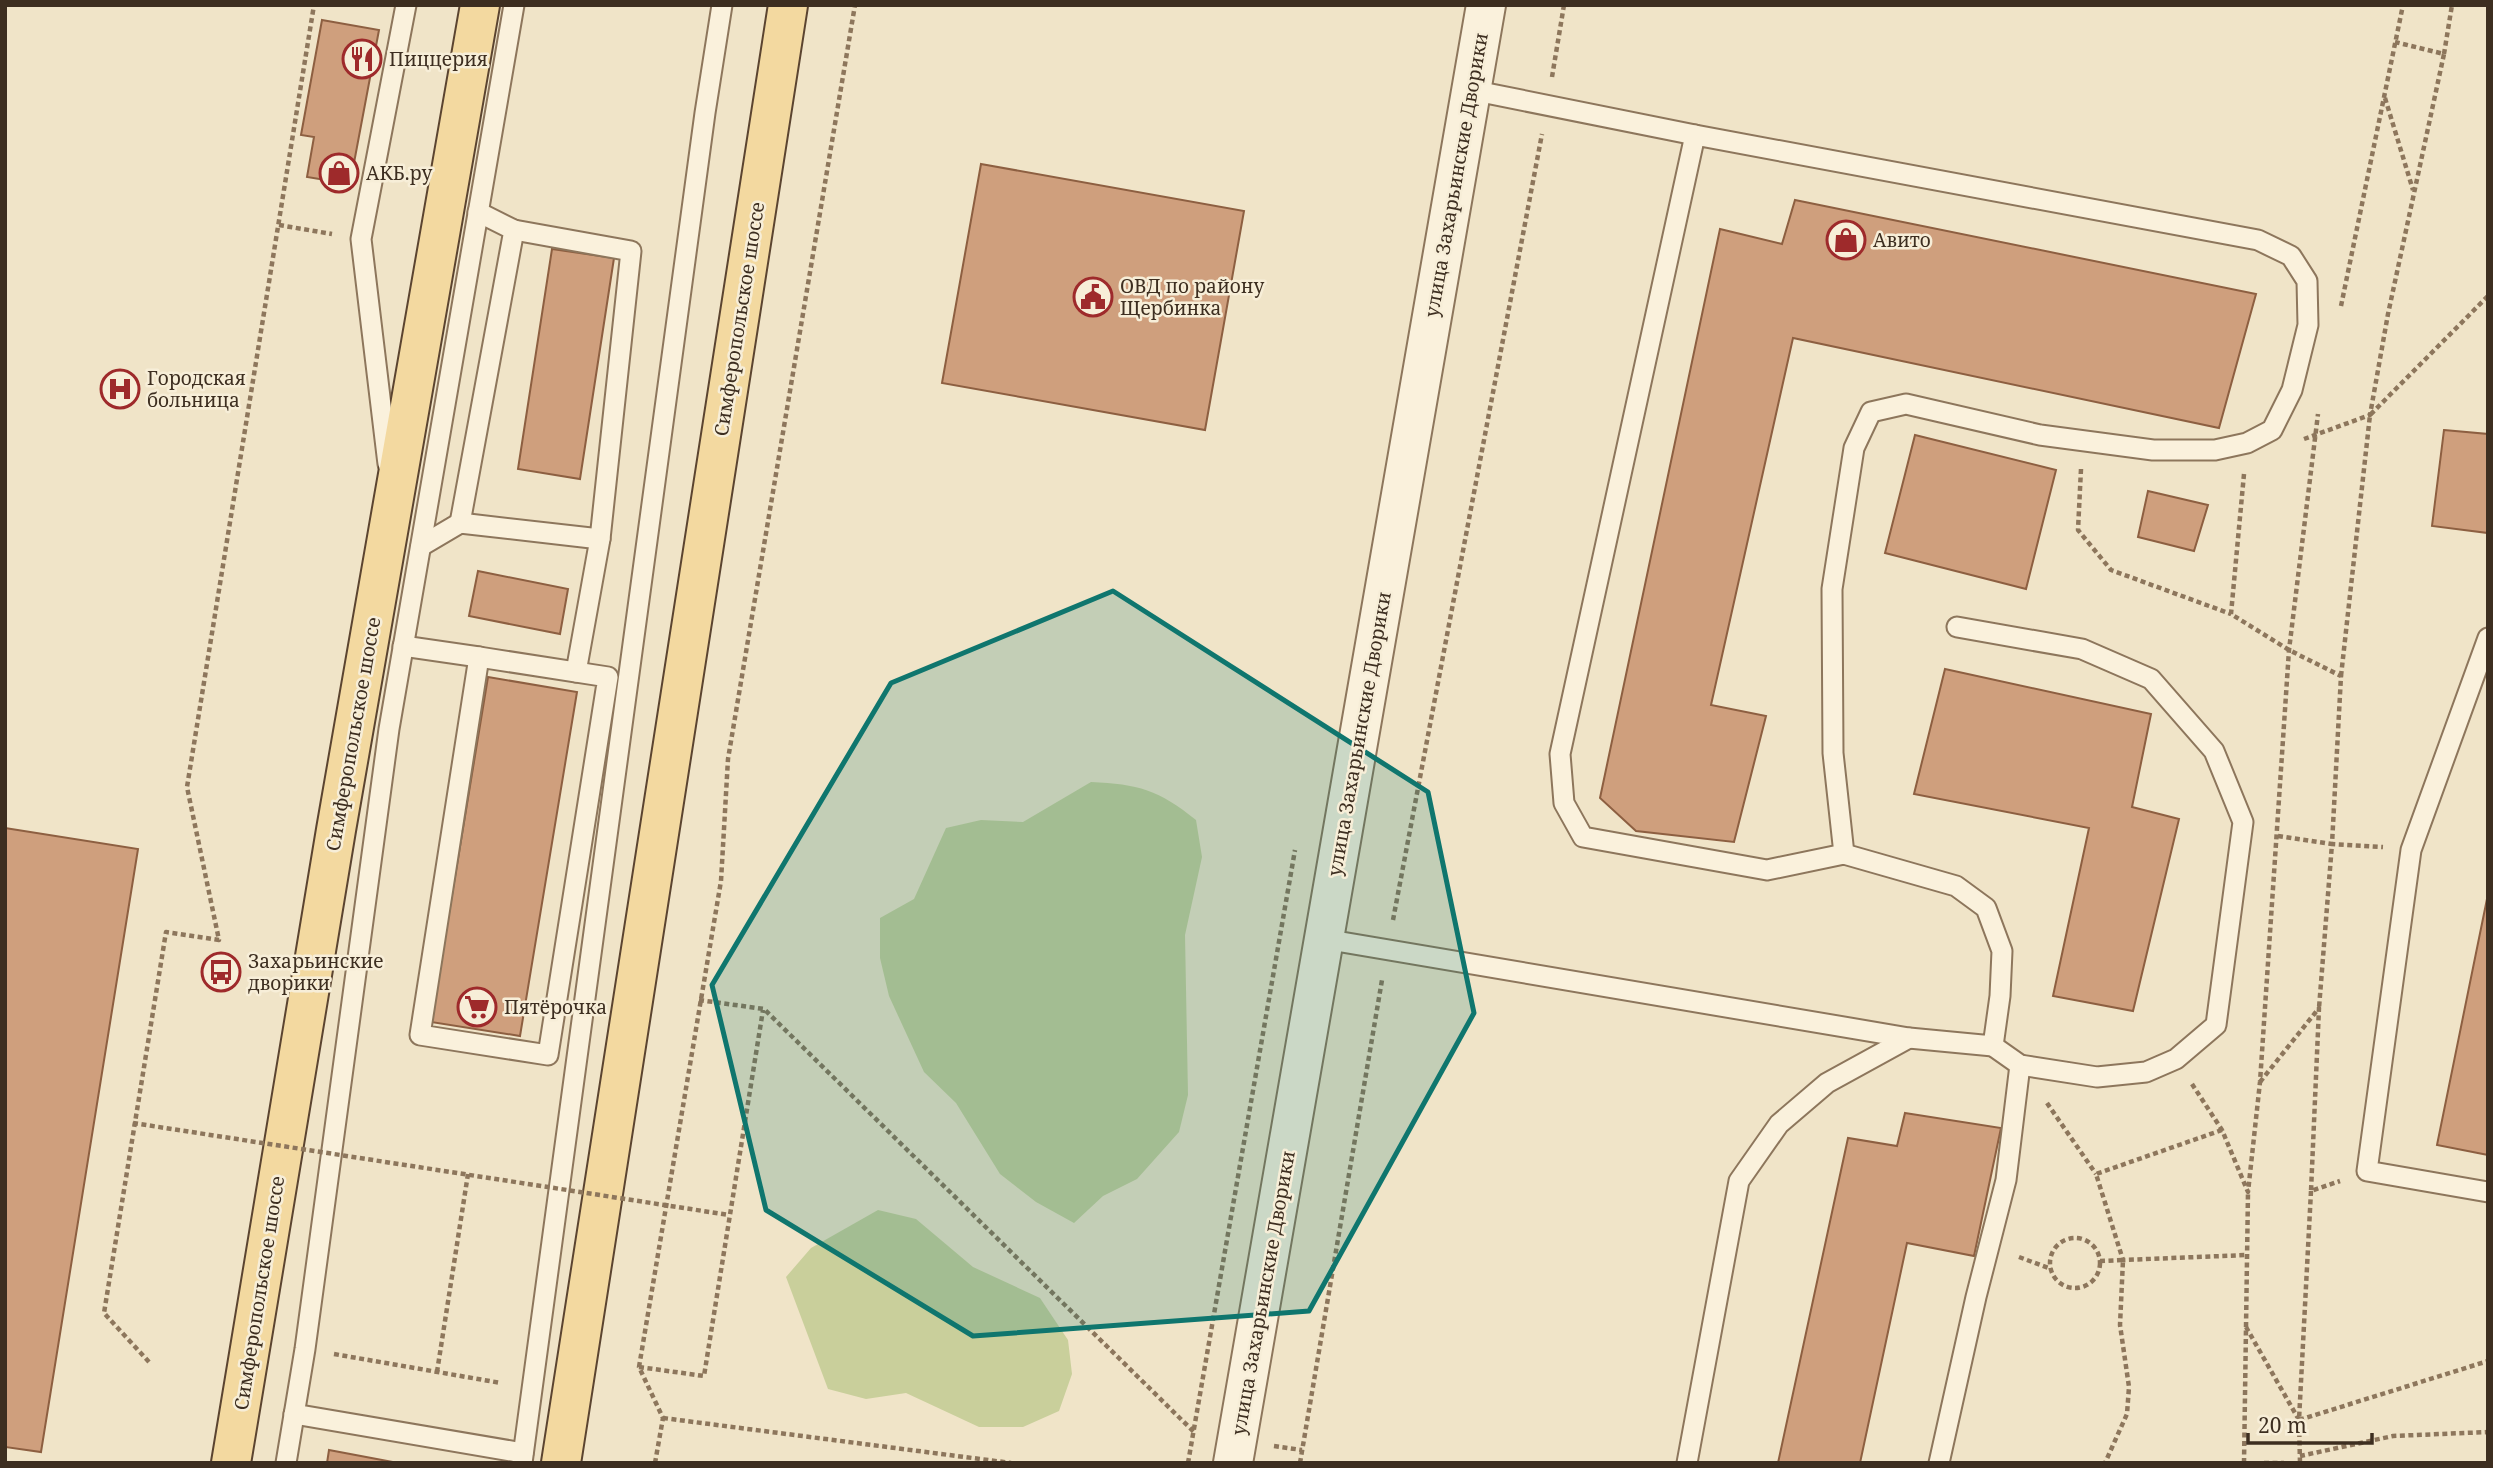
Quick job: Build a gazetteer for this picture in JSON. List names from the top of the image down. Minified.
{"streets":{"main road":["Симферопольское шоссе"],"street":["улица Захарьинские Дворики"]},"places":{"restaurant":["Пиццерия"],"shop":["АКБ.ру","Авито"],"public building":["ОВД по району Щербинка"],"hospital":["Городская больница"],"bus stop":["Захарьинские дворики"],"supermarket":["Пятёрочка"]},"scale_bar":"20 m"}
